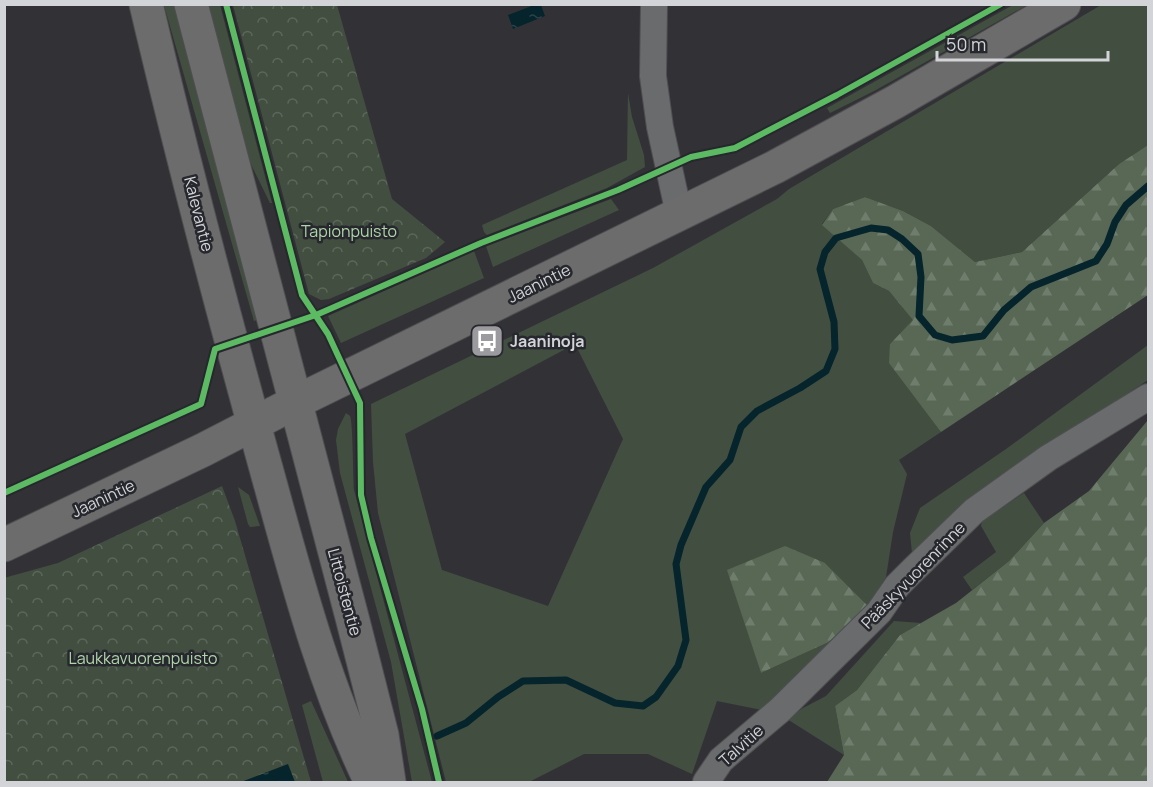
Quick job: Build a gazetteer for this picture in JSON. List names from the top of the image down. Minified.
{"streets":{"main road":["Kalevantie","Jaanintie","Littoistentie"],"street":["Pääskyvuorenrinne","Talvitie"]},"crossings":[["Kalevantie","Jaanintie"],["Jaanintie","Littoistentie"],["Pääskyvuorenrinne","Talvitie"]],"parks":["Tapionpuisto","Laukkavuorenpuisto"],"places":{"bus stop":["Jaaninoja"]},"scale_bar":"50 m"}
